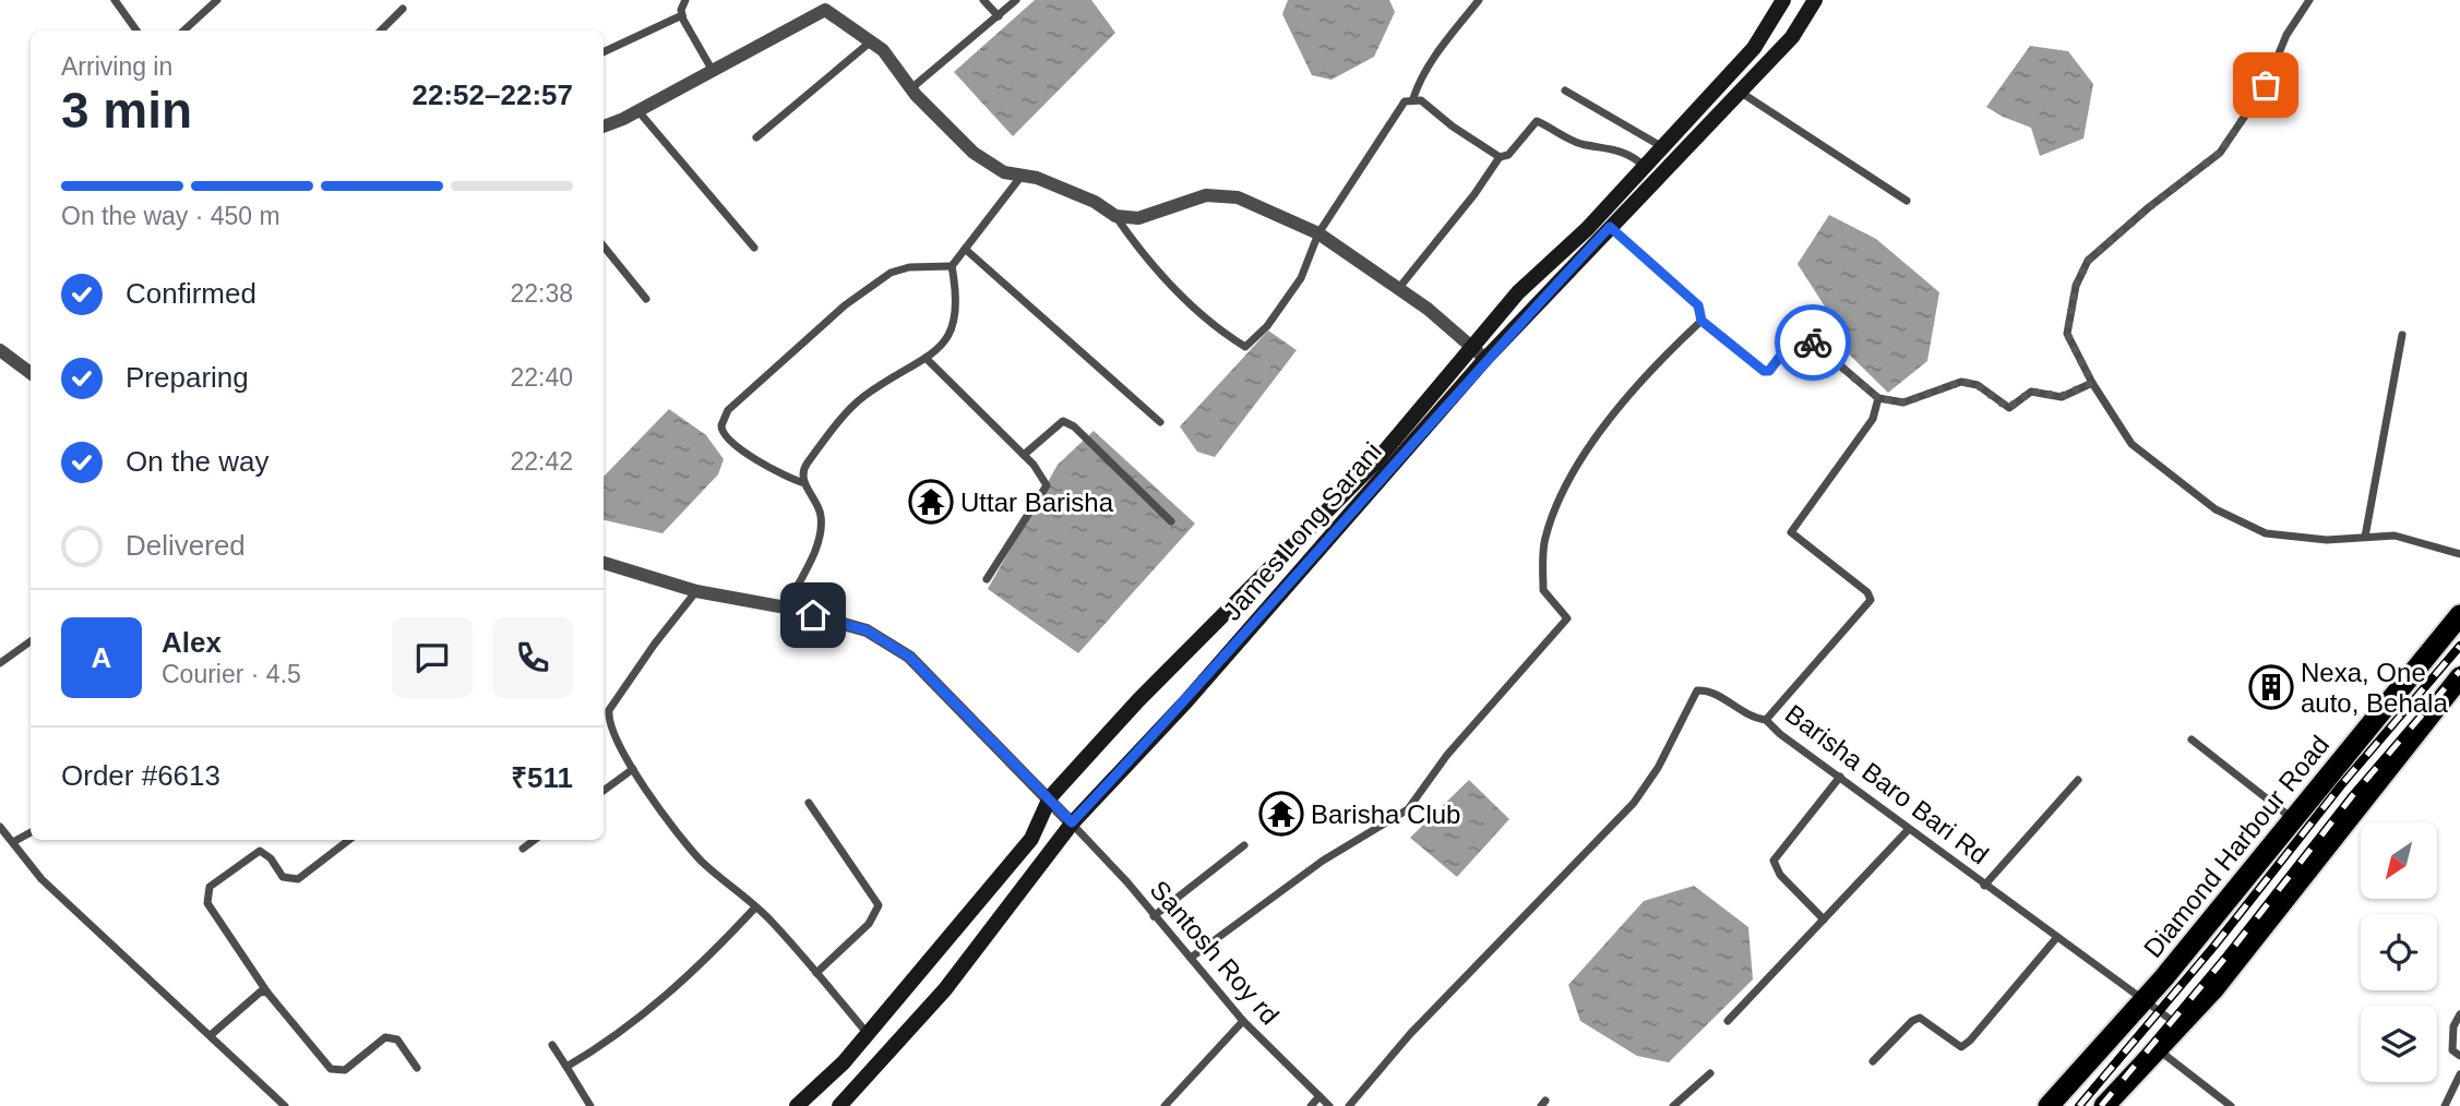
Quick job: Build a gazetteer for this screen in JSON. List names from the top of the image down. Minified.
{"streets":{"highway":["Diamond Harbour Road"],"main road":["James Long Sarani"],"street":["Barisha Baro Bari Rd","Santosh Roy rd"]},"crossings":[["James Long Sarani","Santosh Roy rd"],["Barisha Baro Bari Rd","Diamond Harbour Road"]],"places":{"temple":["Uttar Barisha","Barisha Club"],"building":["Nexa, One auto, Behala"]},"north":"bottom left","page":{"heading":["3 min","Arriving in","22:52–22:57"],"panel":["Alex","Courier · 4.5","Order #6613","₹511"],"bar":"On the way · 450 m","list":[["Confirmed","22:38"],["Preparing","22:40"],["On the way","22:42"],"Delivered"],"round":"A"}}
